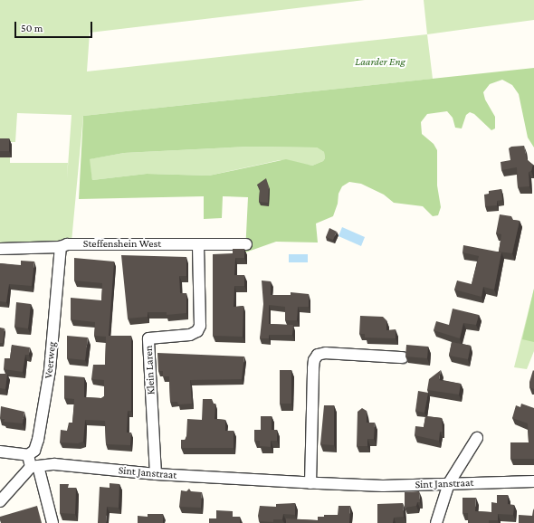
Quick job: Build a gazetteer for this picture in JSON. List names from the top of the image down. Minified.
{"streets":{"street":["Steffenshein West","Veerweg","Klein Laren","Sint Janstraat"]},"crossings":[["Steffenshein West","Veerweg"],["Steffenshein West","Klein Laren"],["Klein Laren","Sint Janstraat"]],"parks":["Laarder Eng"],"scale_bar":"50 m"}
